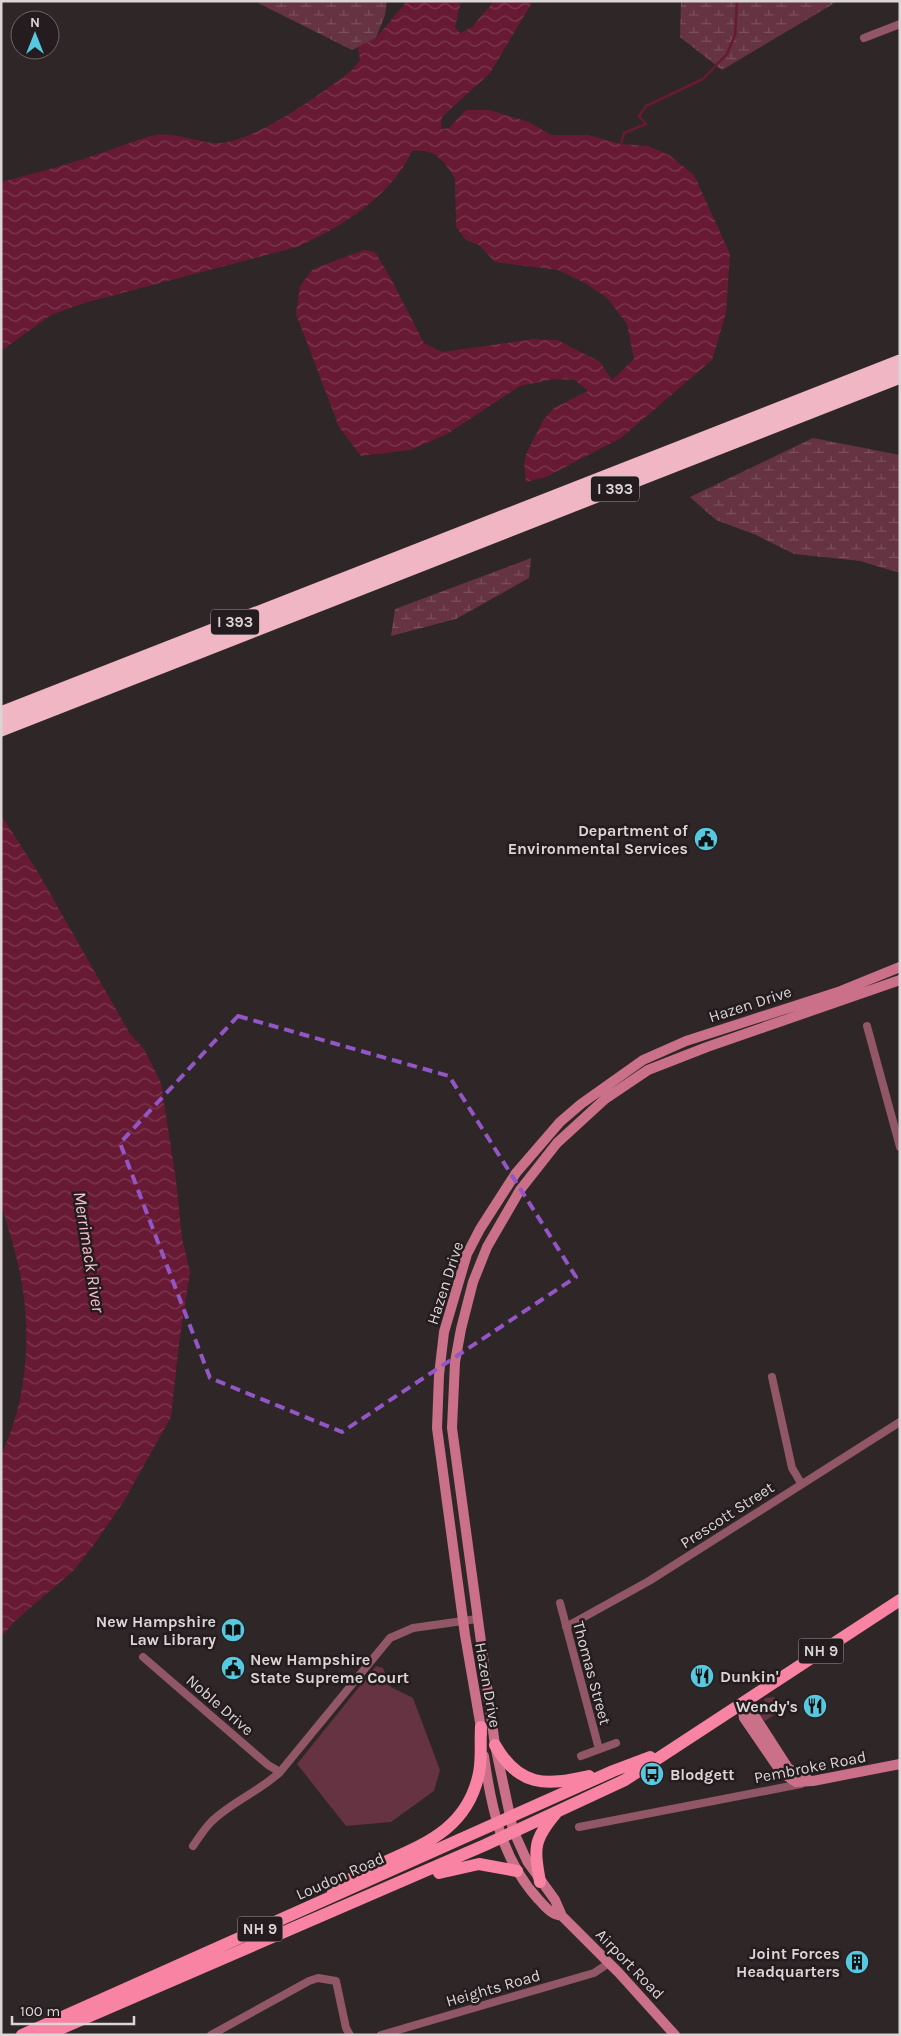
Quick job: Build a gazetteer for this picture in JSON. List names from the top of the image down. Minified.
{"streets":{"highway":["I 393"],"main road":["NH 9","Loudon Road"],"street":["Hazen Drive","Prescott Street","Thomas Street","Noble Drive","Pembroke Road","Airport Road","Heights Road"]},"crossings":[["Hazen Drive","Loudon Road"],["Hazen Drive","Airport Road"],["Prescott Street","Thomas Street"],["Loudon Road","Airport Road"],["Airport Road","Heights Road"]],"water":["Merrimack River"],"places":{"public building":["Department of Environmental Services","New Hampshire State Supreme Court"],"library":["New Hampshire Law Library"],"restaurant":["Dunkin'","Wendy's"],"bus stop":["Blodgett"],"building":["Joint Forces Headquarters"]},"scale_bar":"100 m","north":"top"}
